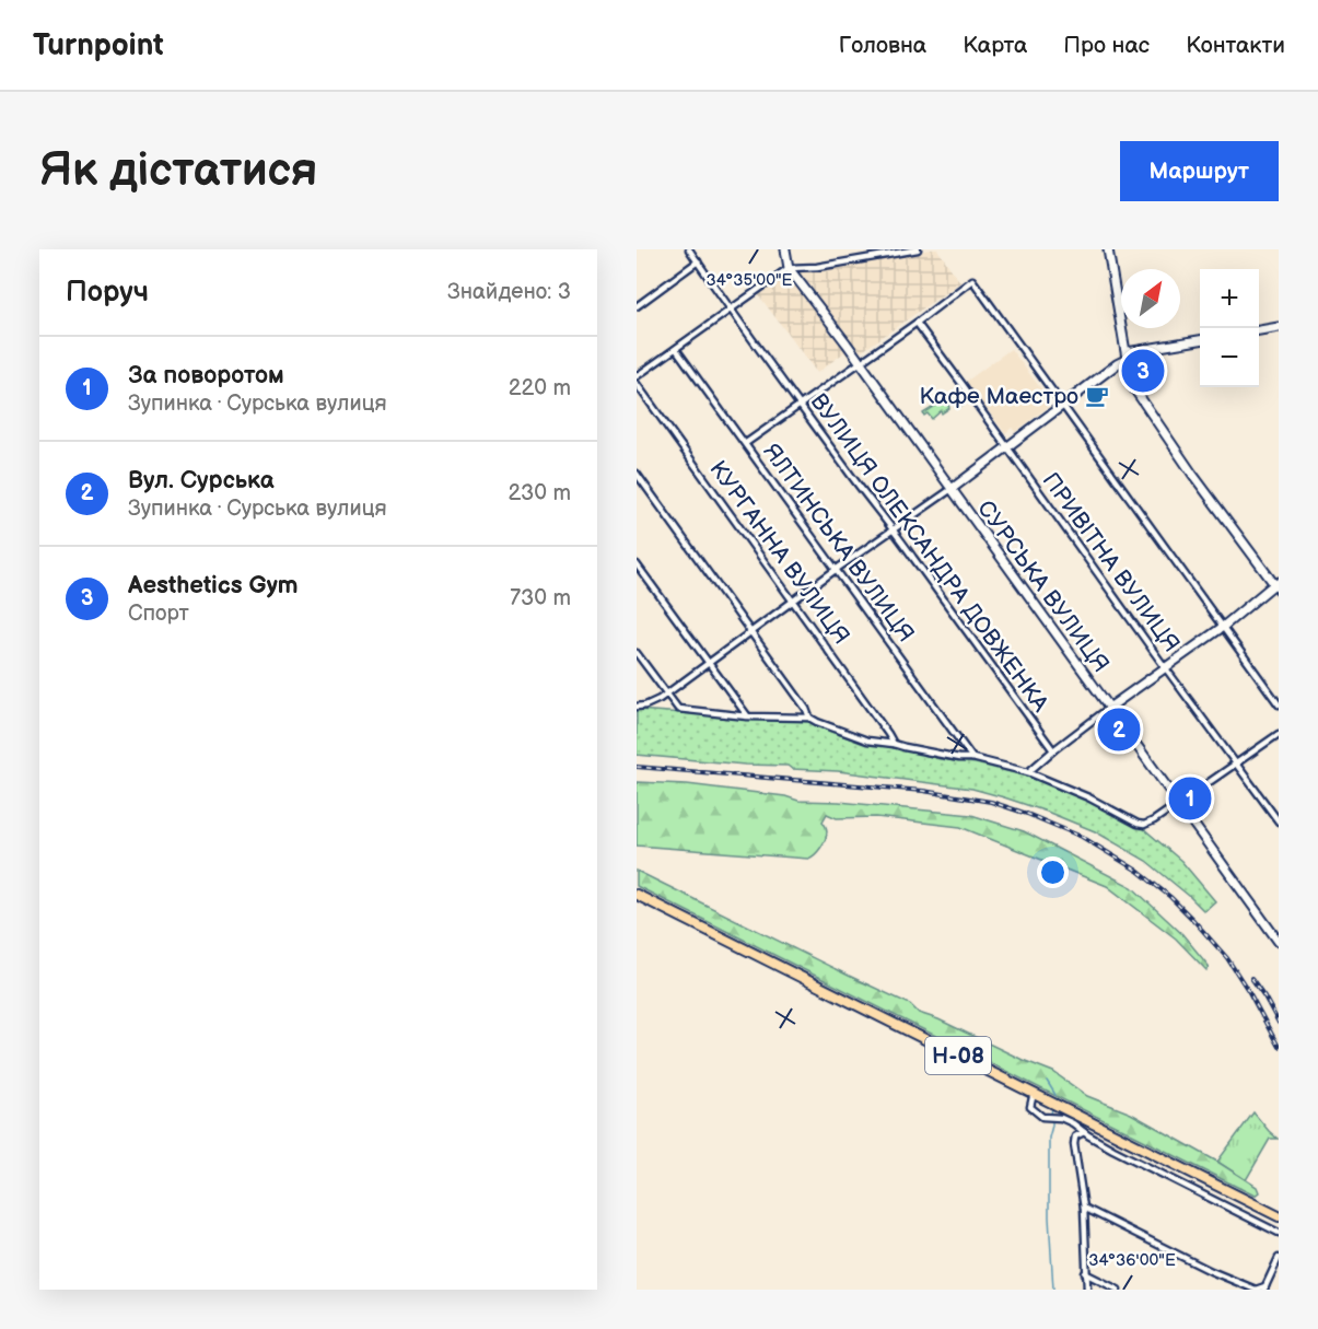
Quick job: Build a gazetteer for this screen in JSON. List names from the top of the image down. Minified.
{"streets":{"main road":["Н-08"],"street":["ЯЛТИНСЬКА ВУЛИЦЯ","КУРГАННА ВУЛИЦЯ","ВУЛИЦЯ ОЛЕКСАНДРА ДОВЖЕНКА","ПРИВІТНА ВУЛИЦЯ","СУРСЬКА ВУЛИЦЯ"]},"places":{"cafe":["Кафе Маестро"]},"north":"top right","page":{"header":"Turnpoint","nav":["Головна","Карта","Про нас","Контакти"],"buttons":"Маршрут","title":"Як дістатися","heading":["Поруч","Знайдено: 3"],"map_buttons":["+","−"],"list":[{"mark":"1","name":"За поворотом","note":"Зупинка · Сурська вулиця","value":"220 m"},{"mark":"2","name":"Вул. Сурська","note":"Зупинка · Сурська вулиця","value":"230 m"},{"mark":"3","name":"Aesthetics Gym","note":"Спорт","value":"730 m"}],"pins":["3","2","1"]},"coordinates":["34°35'00\"E","34°36'00\"E"]}
